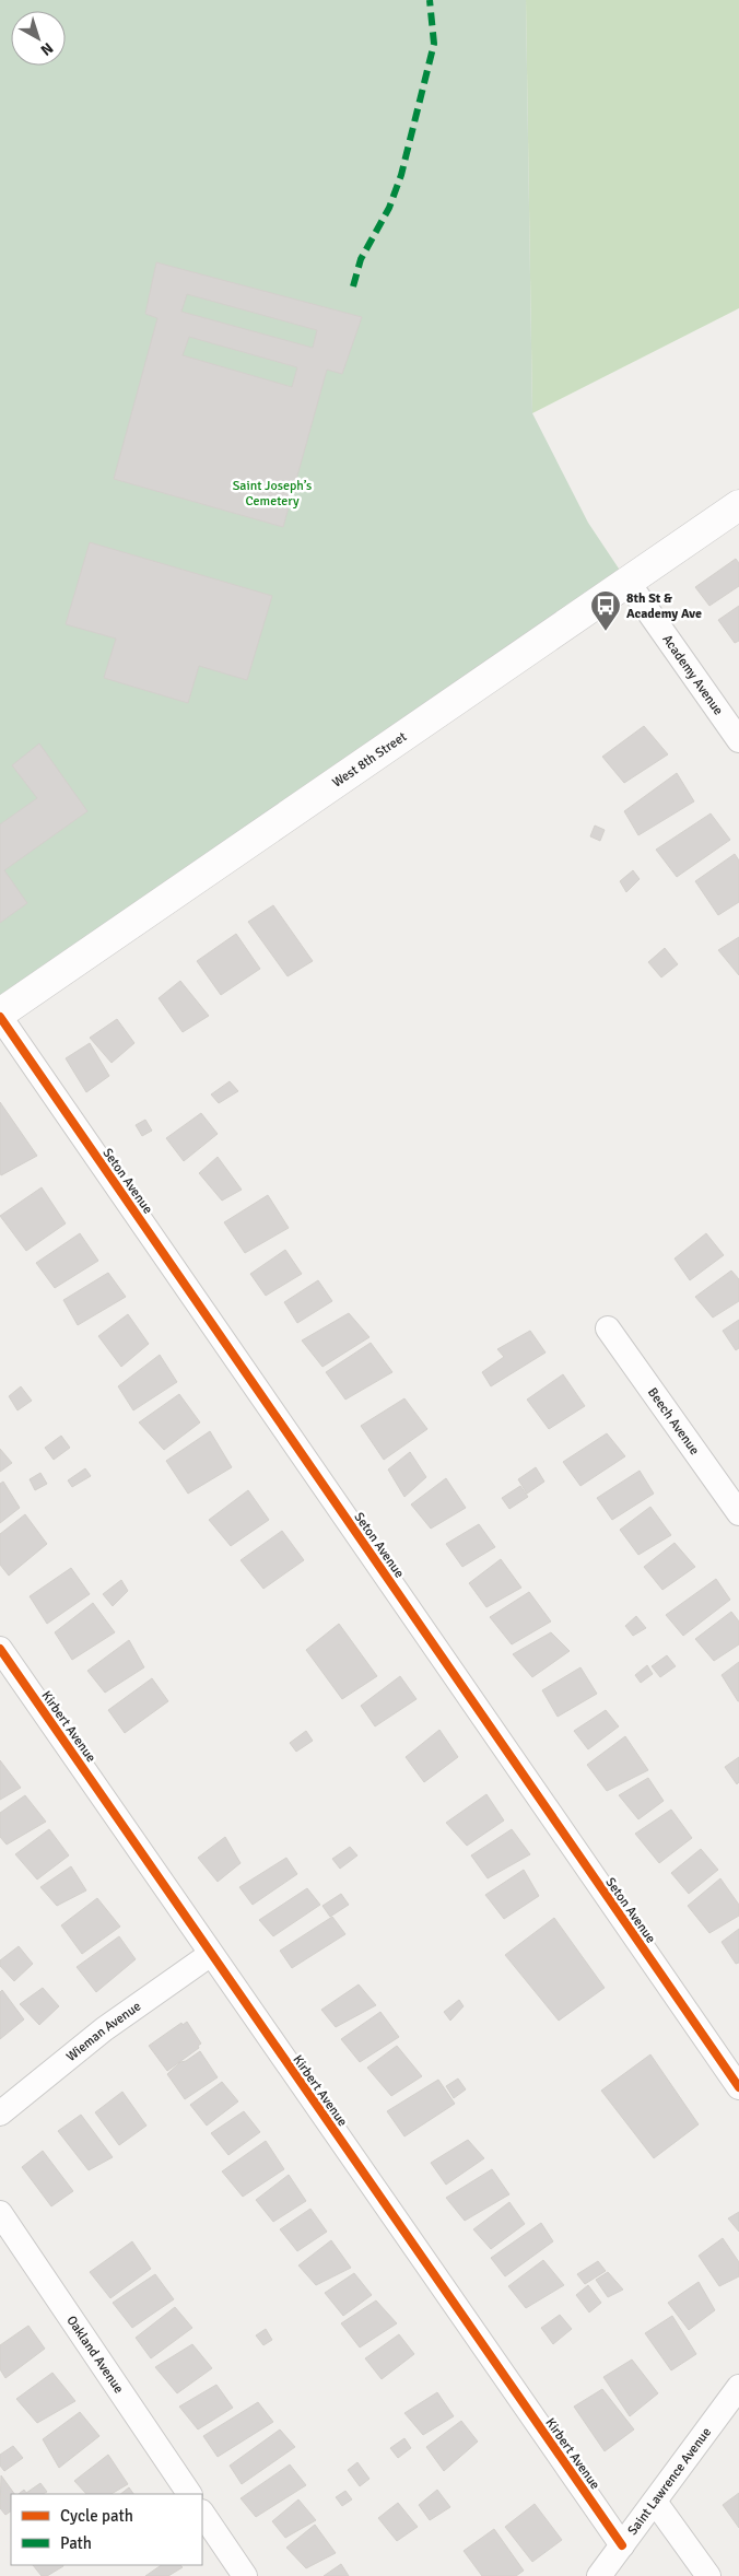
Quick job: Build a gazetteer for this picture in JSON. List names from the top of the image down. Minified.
{"streets":{"street":["Academy Avenue","West 8th Street","Seton Avenue","Beech Avenue","Kirbert Avenue","Wieman Avenue","Oakland Avenue","Saint Lawrence Avenue"]},"crossings":[["Academy Avenue","West 8th Street"],["West 8th Street","Seton Avenue"],["Kirbert Avenue","Wieman Avenue"],["Kirbert Avenue","Saint Lawrence Avenue"]],"parks":["Saint Joseph’s Cemetery"],"places":{"bus stop":["8th St & Academy Ave"]},"legend":["Cycle path","Path"],"north":"bottom right"}
